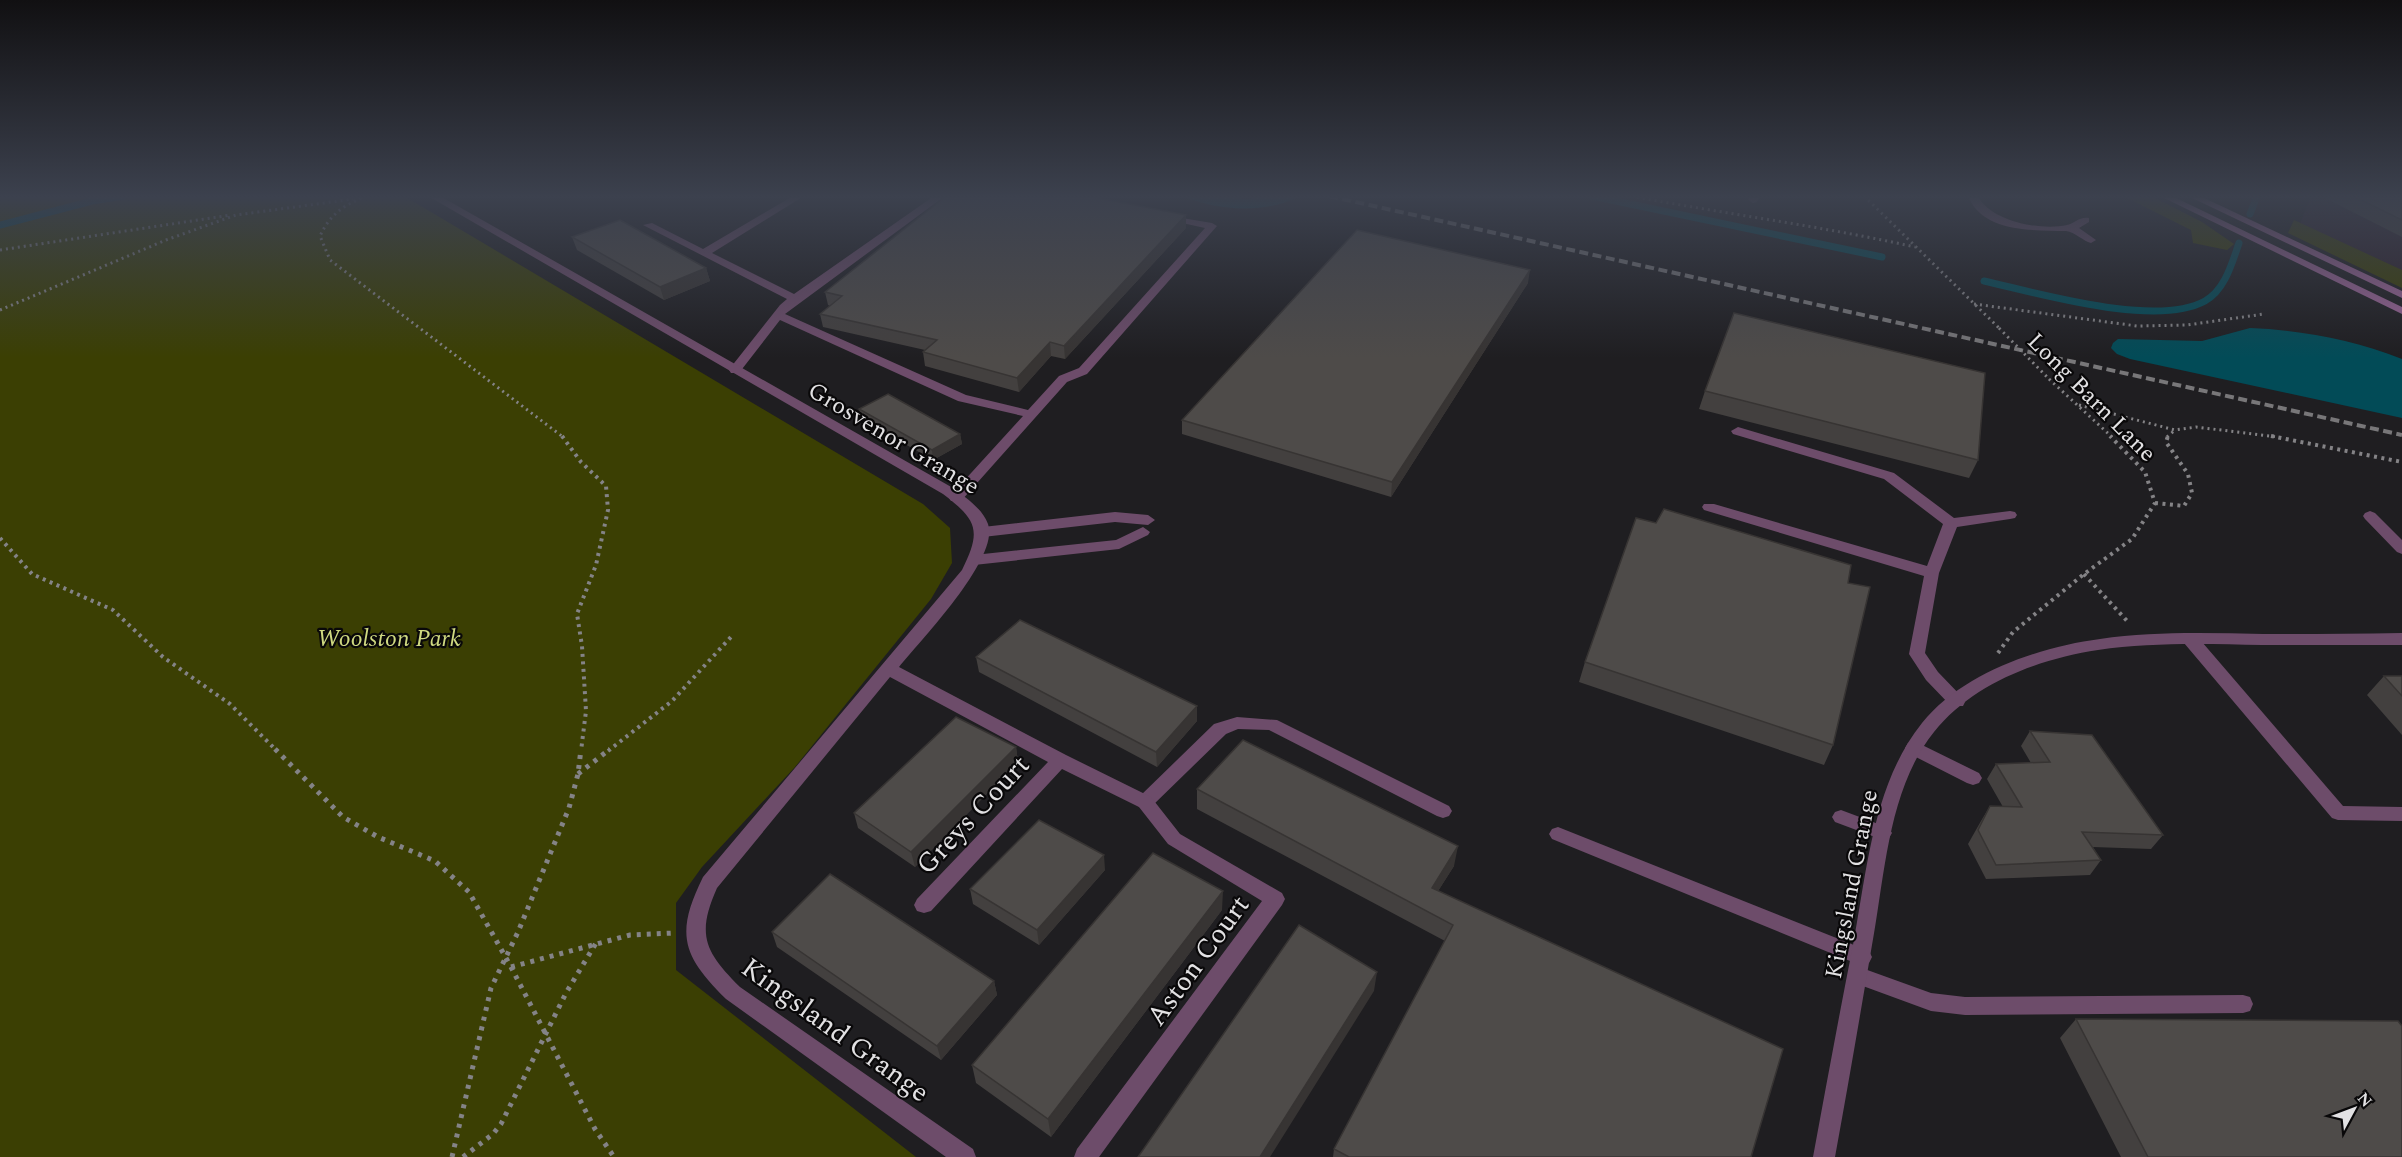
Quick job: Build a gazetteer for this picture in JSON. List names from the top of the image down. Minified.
{"streets":{"street":["Grosvenor Grange","Greys Court","Kingsland Grange","Aston Court"],"path":["Long Barn Lane"]},"crossings":[["Grosvenor Grange","Kingsland Grange"],["Grosvenor Grange","Aston Court"],["Greys Court","Aston Court"]],"parks":["Woolston Park"],"north":"top right"}
